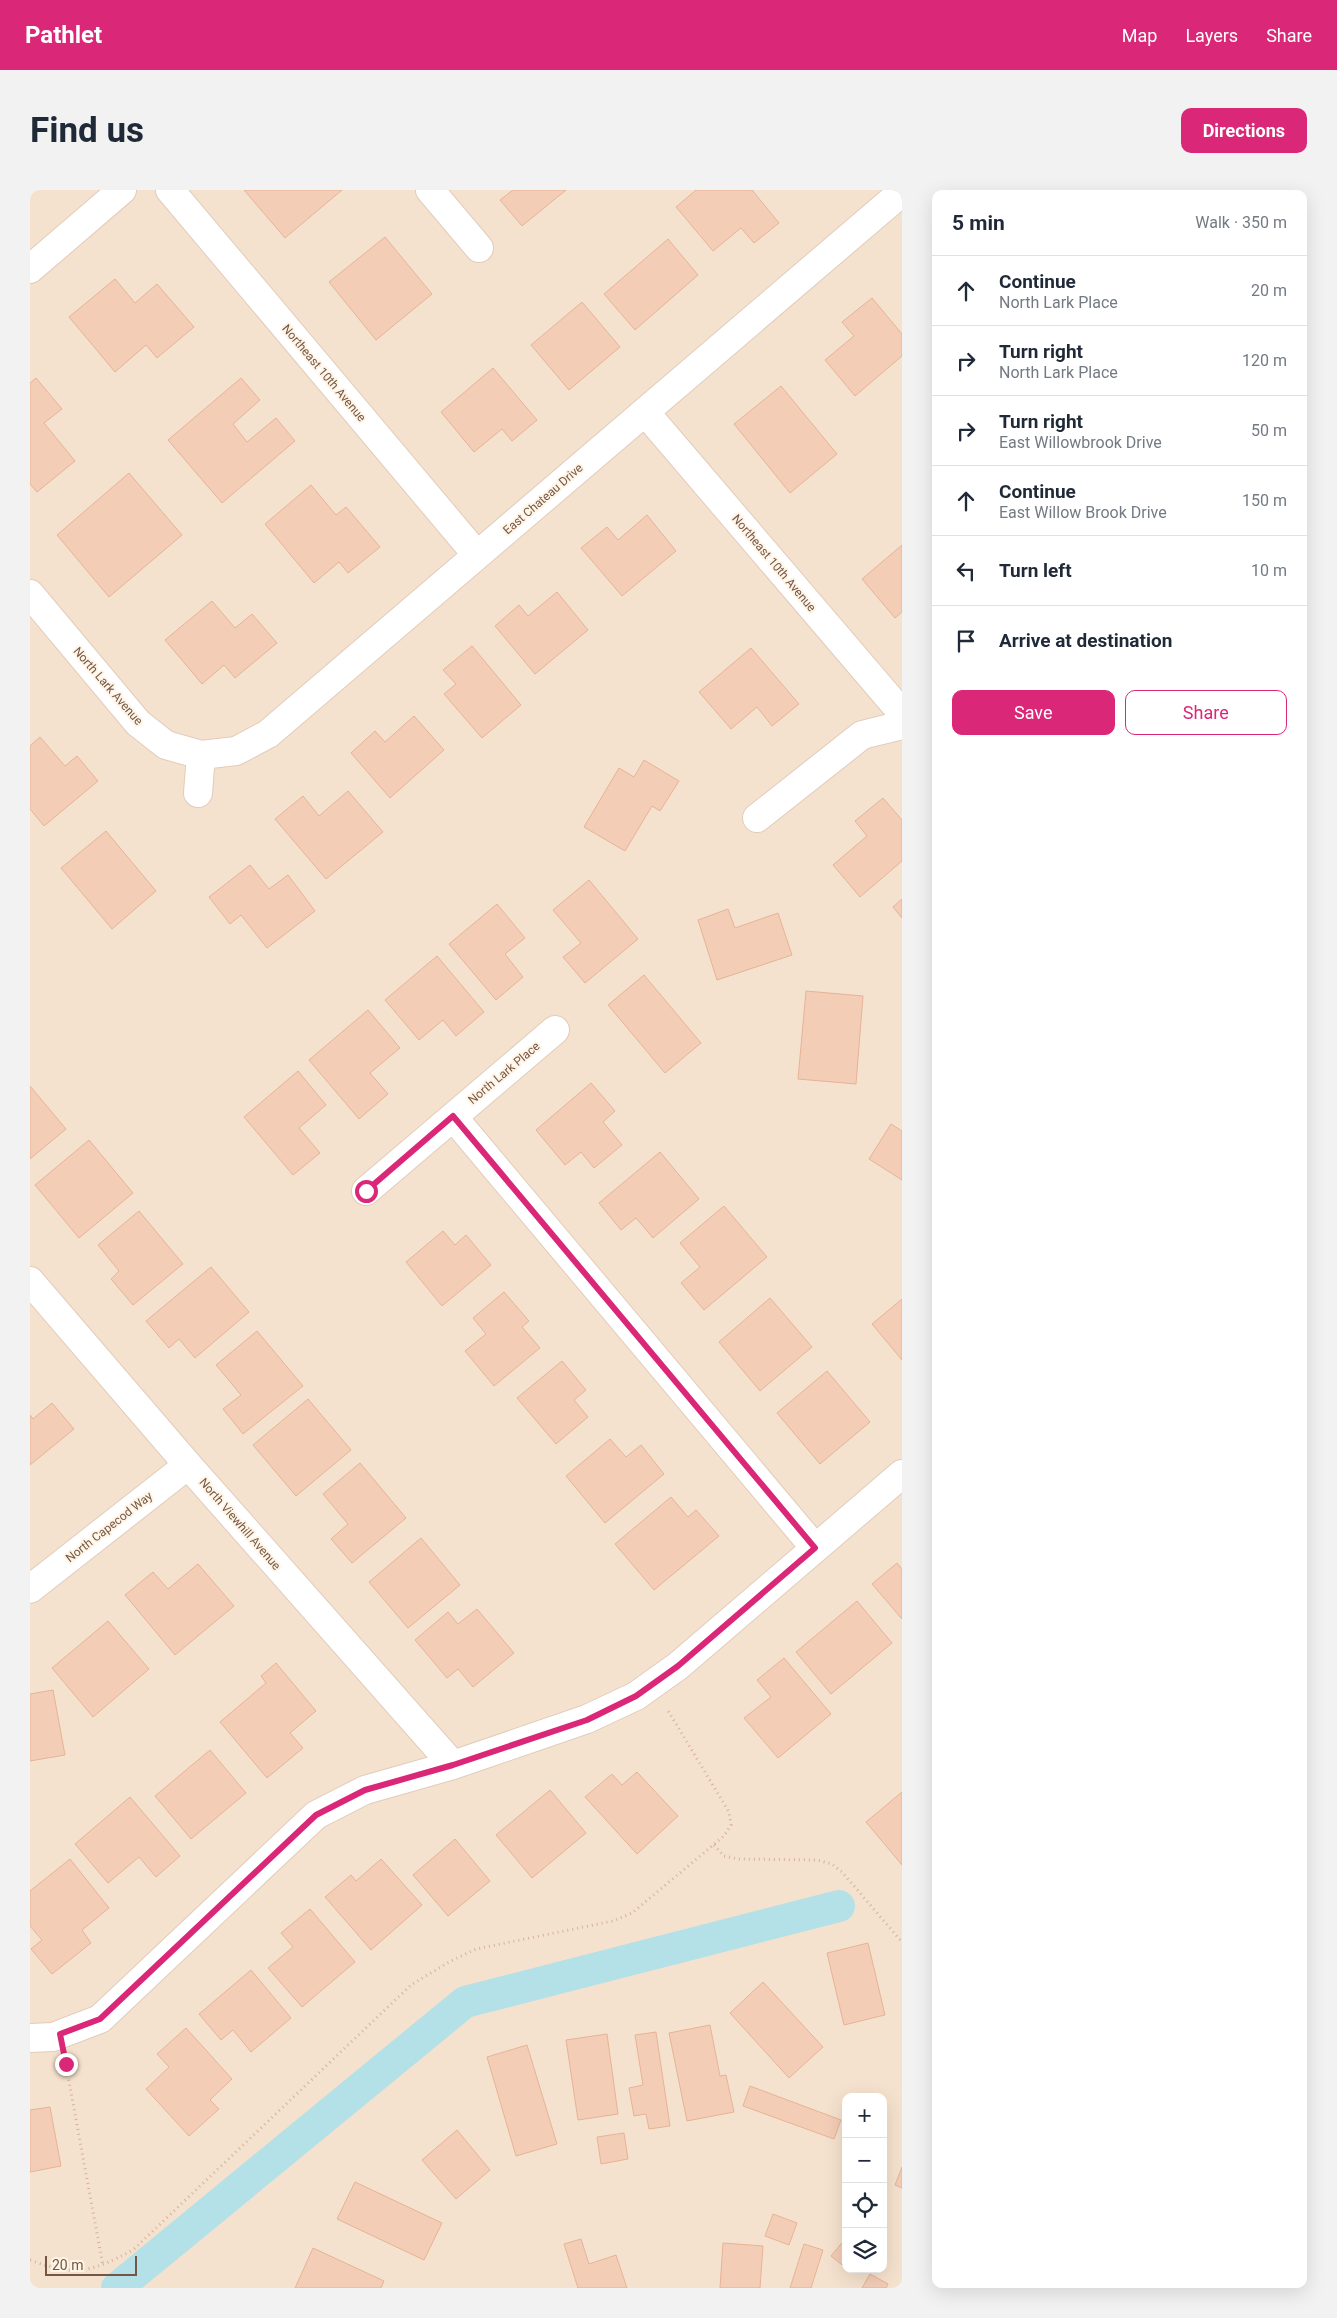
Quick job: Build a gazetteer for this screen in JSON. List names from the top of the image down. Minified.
{"streets":{"street":["Northeast 10th Avenue","East Chateau Drive","North Lark Avenue","North Lark Place","North Viewhill Avenue","North Capecod Way"]},"crossings":[["Northeast 10th Avenue","East Chateau Drive"],["East Chateau Drive","North Lark Avenue"],["North Viewhill Avenue","North Capecod Way"]],"scale_bar":"20 m","page":{"header":"Pathlet","nav":["Map","Layers","Share"],"buttons":["Directions",["Save","Share"]],"title":"Find us","heading":["5 min","Walk · 350 m"],"list":[["Continue","North Lark Place","20 m"],["Turn right","North Lark Place","120 m"],["Turn right","East Willowbrook Drive","50 m"],["Continue","East Willow Brook Drive","150 m"],["Turn left","10 m"],"Arrive at destination"],"map_buttons":["+","−"],"scale":"20 m"}}
